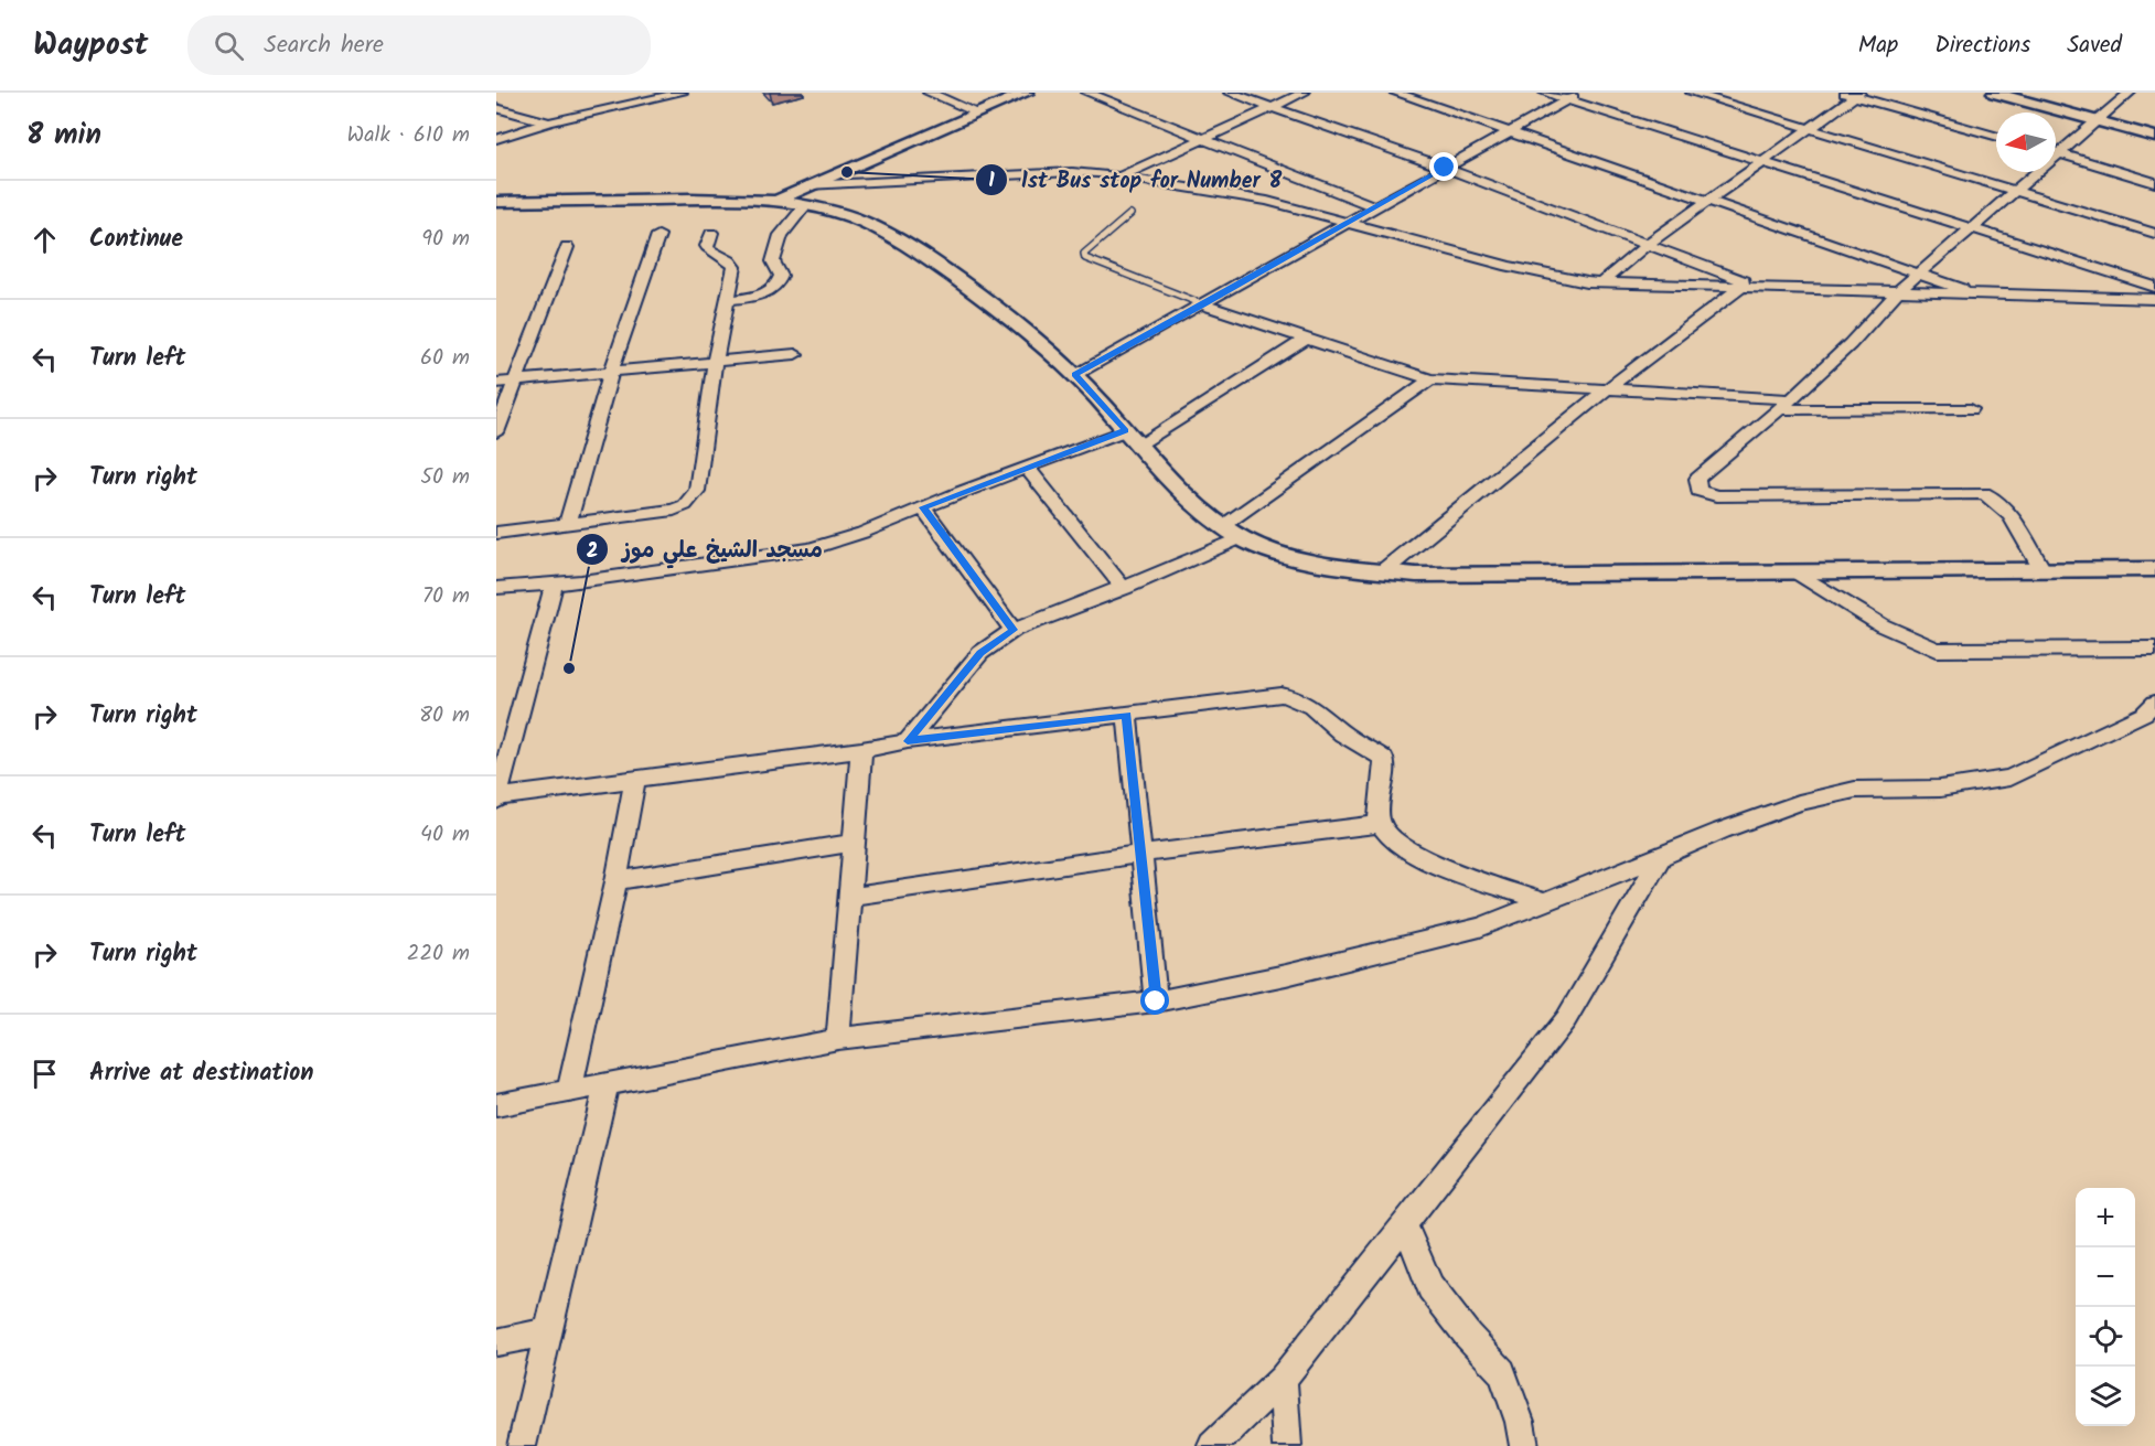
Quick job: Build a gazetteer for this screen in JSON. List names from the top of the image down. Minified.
{"places":["1st Bus stop for Number 8","مسجد الشيخ علي موز"],"north":"left","page":{"header":"Waypost","search":"Search here","nav":["Map","Directions","Saved"],"heading":["8 min","Walk · 610 m"],"list":[["Continue","90 m"],["Turn left","60 m"],["Turn right","50 m"],["Turn left","70 m"],["Turn right","80 m"],["Turn left","40 m"],["Turn right","220 m"],"Arrive at destination"],"map_buttons":["+","−"]}}
